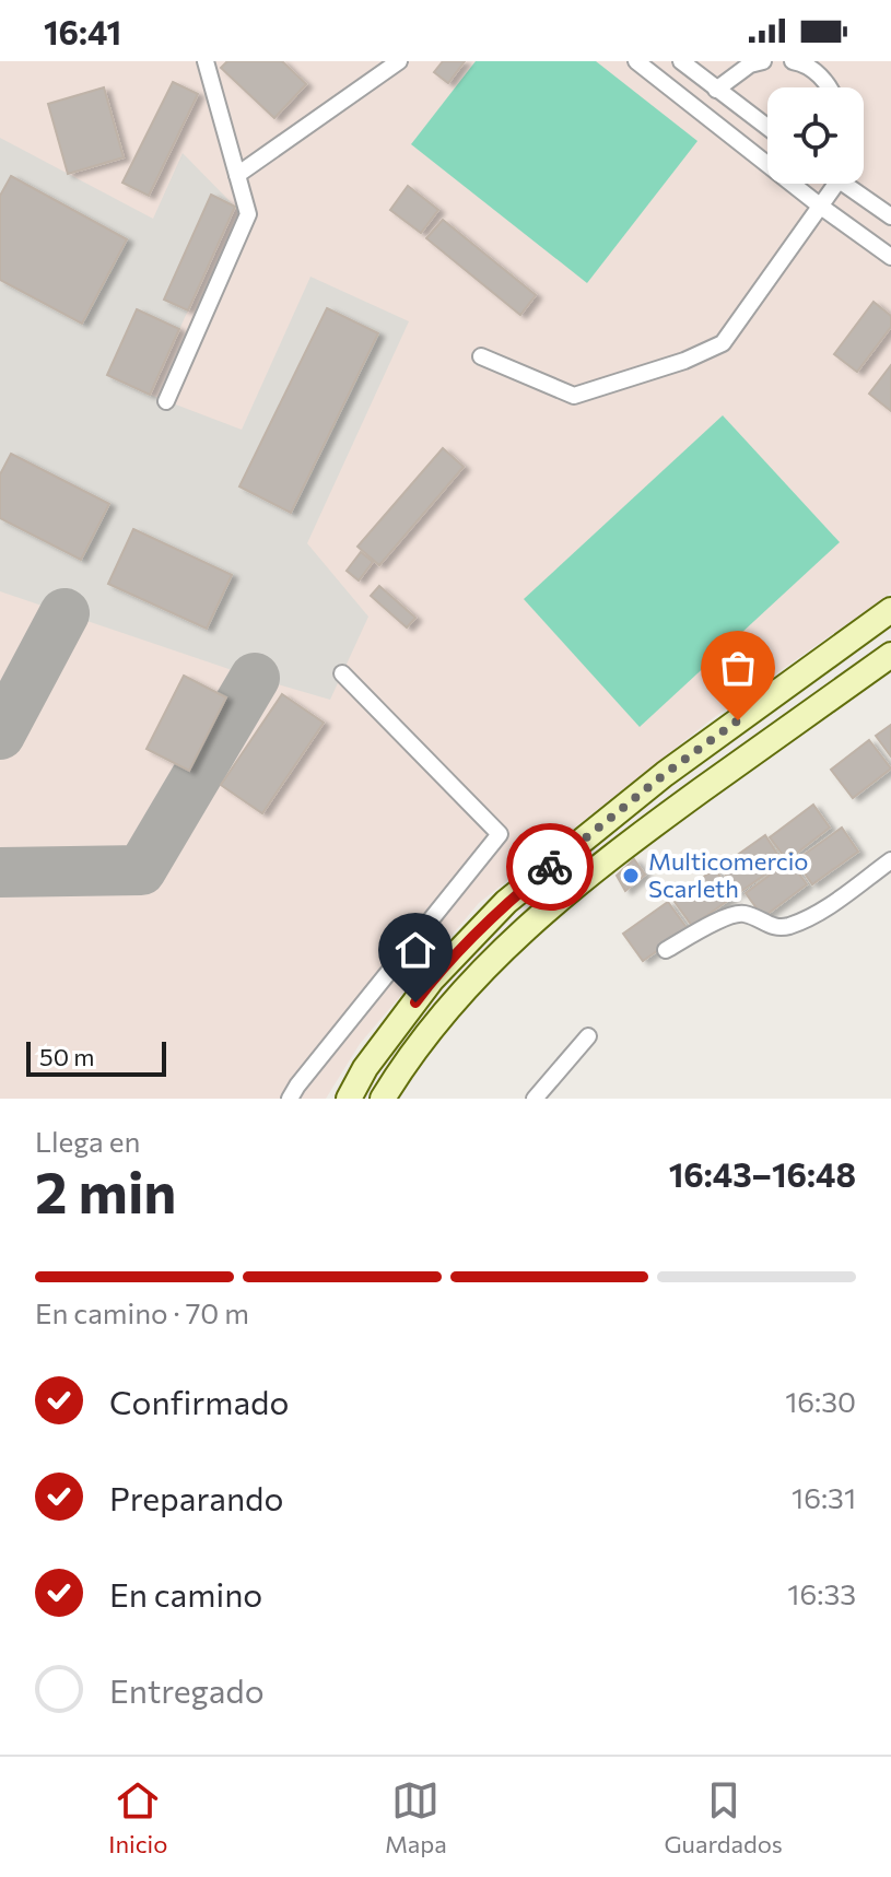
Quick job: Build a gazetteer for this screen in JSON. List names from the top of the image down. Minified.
{"places":["Multicomercio Scarleth"],"scale_bar":"50 m","page":{"status":"16:41","scale":"50 m","heading":["2 min","Llega en","16:43–16:48"],"bar":"En camino · 70 m","list":[["Confirmado","16:30"],["Preparando","16:31"],["En camino","16:33"],"Entregado"],"tabs":["Inicio","Mapa","Guardados"]}}
